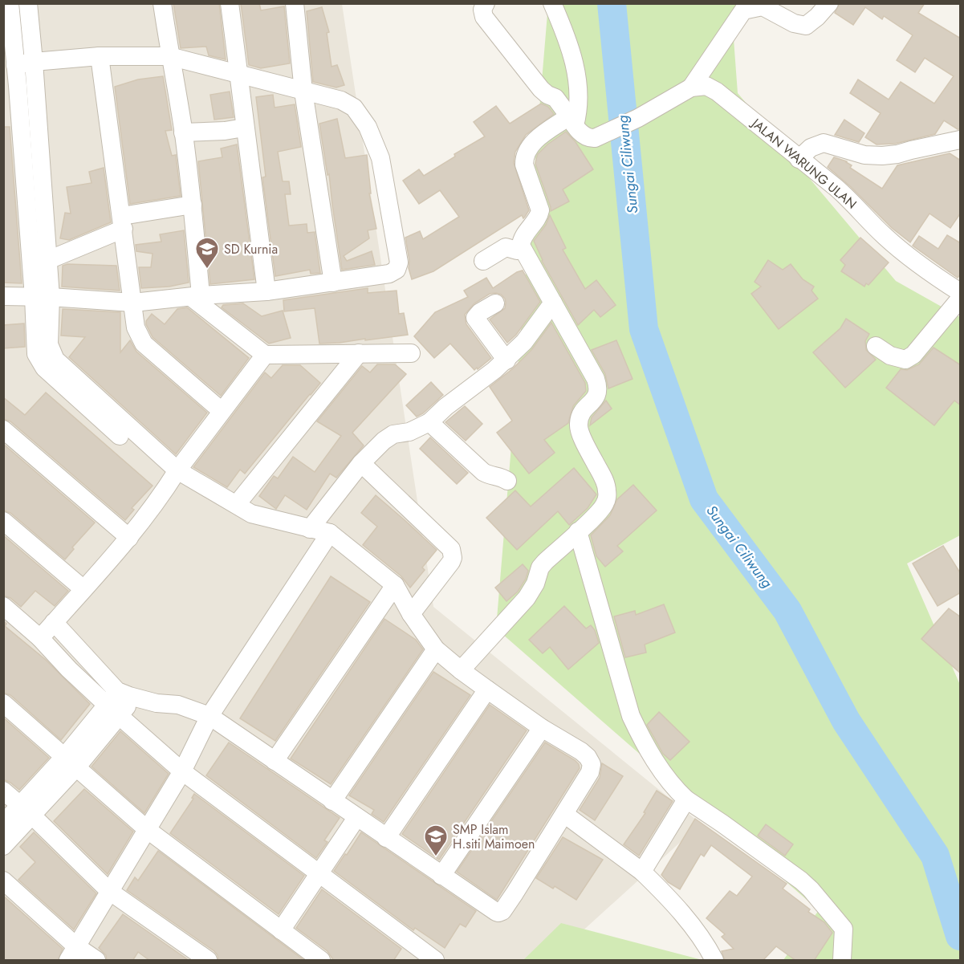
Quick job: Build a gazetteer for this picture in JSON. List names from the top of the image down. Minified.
{"streets":{"street":["JALAN WARUNG ULAN"]},"water":["Sungai Ciliwung"],"places":{"school or university":["SD Kurnia","SMP Islam H.siti Maimoen"]}}
